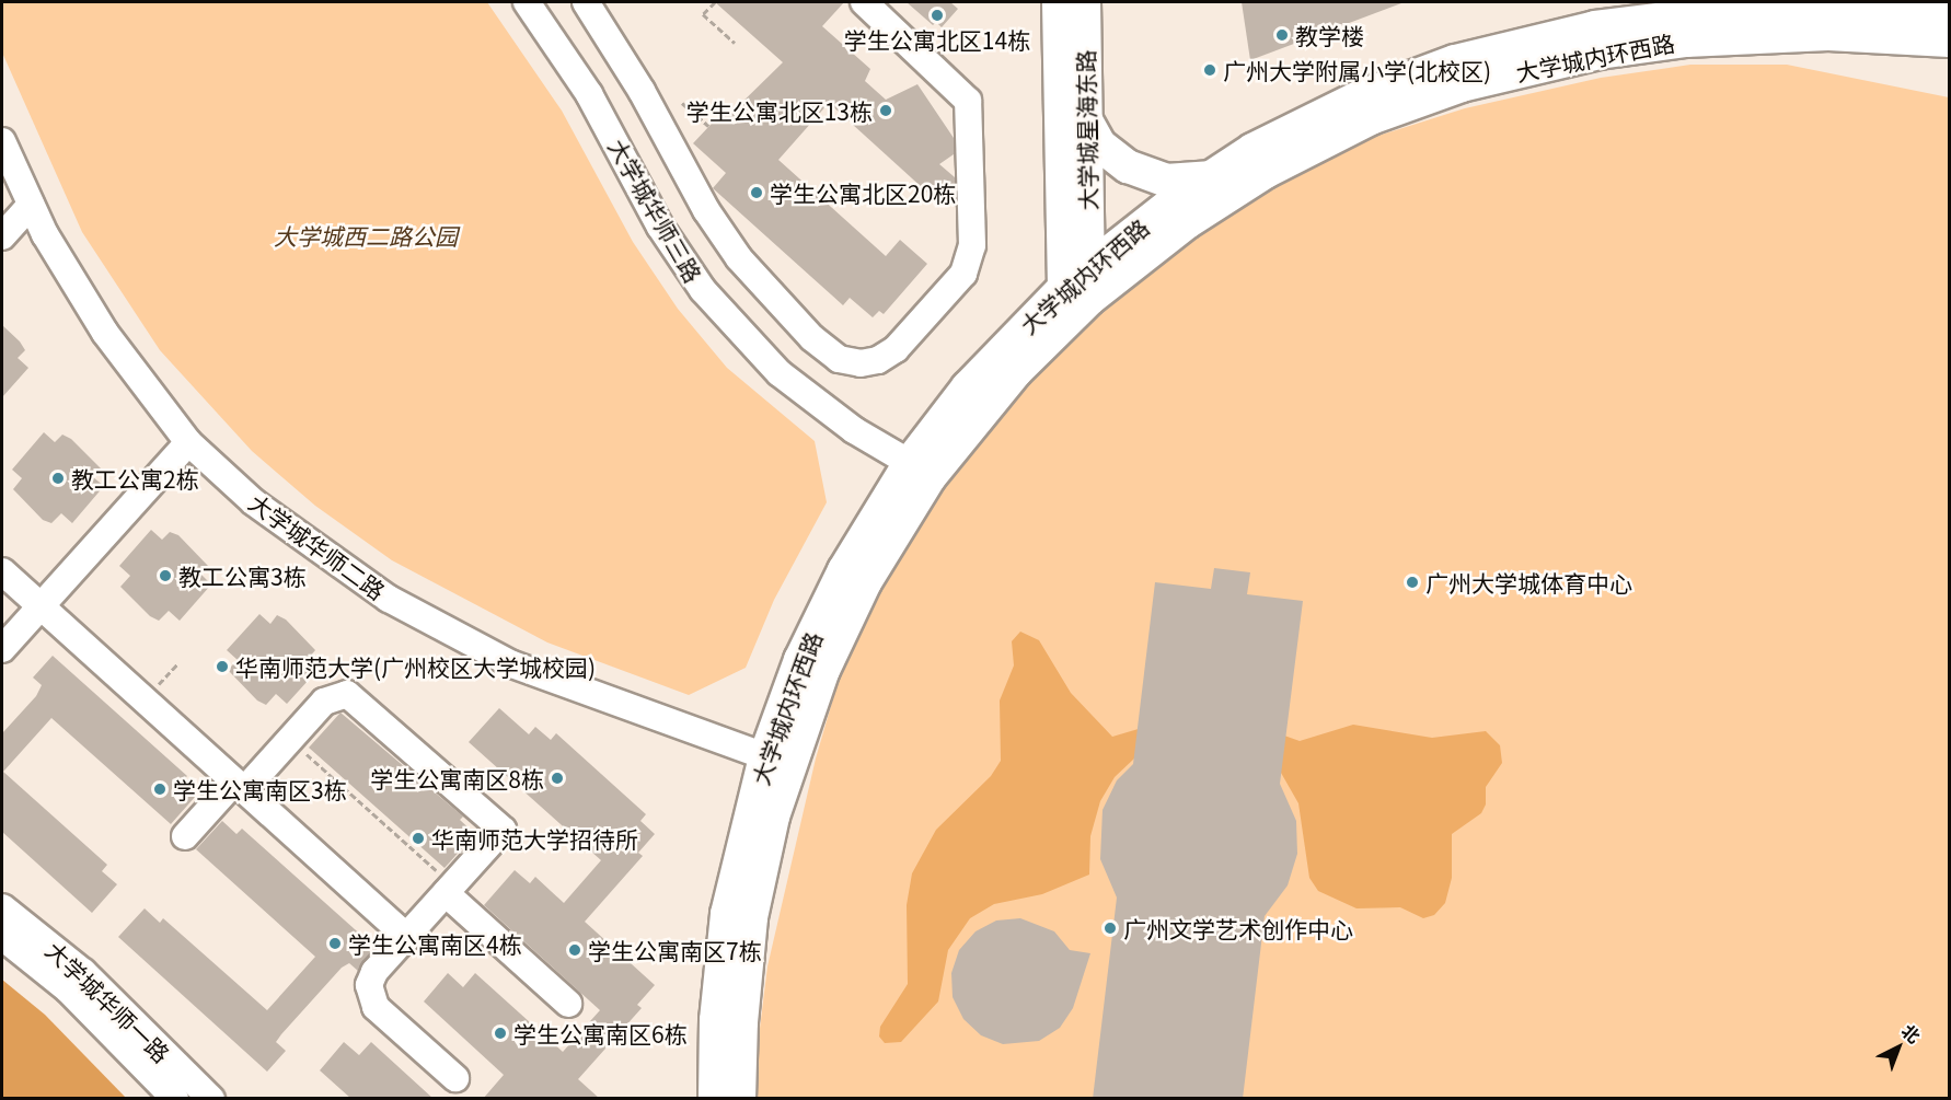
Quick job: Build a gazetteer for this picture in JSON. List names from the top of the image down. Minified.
{"streets":{"main road":["大学城内环西路","大学城星海东路"],"street":["大学城华师三路","大学城华师二路","大学城华师一路"]},"crossings":[["大学城内环西路","大学城星海东路"],["大学城内环西路","大学城华师三路"],["大学城内环西路","大学城华师二路"]],"parks":["大学城西二路公园"],"places":["学生公寓北区14栋","教学楼","广州大学附属小学(北校区)","学生公寓北区13栋","学生公寓北区20栋","教工公寓2栋","教工公寓3栋","广州大学城体育中心","华南师范大学(广州校区大学城校园)","学生公寓南区8栋","学生公寓南区3栋","华南师范大学招待所","广州文学艺术创作中心","学生公寓南区4栋","学生公寓南区7栋","学生公寓南区6栋"],"north":"top right"}
